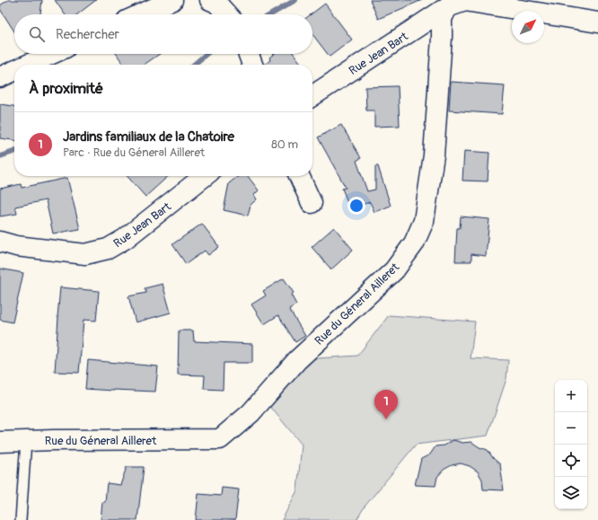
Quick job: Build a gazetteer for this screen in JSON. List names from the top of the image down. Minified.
{"streets":{"street":["Rue Jean Bart","Rue du Géneral Ailleret"]},"crossings":[["Rue Jean Bart","Rue du Géneral Ailleret"]],"north":"top right","page":{"search":"Rechercher","heading":"À proximité","list":[{"mark":"1","name":"Jardins familiaux de la Chatoire","note":"Parc · Rue du Géneral Ailleret","value":"80 m"}],"map_buttons":["+","−"],"pins":"1"}}
